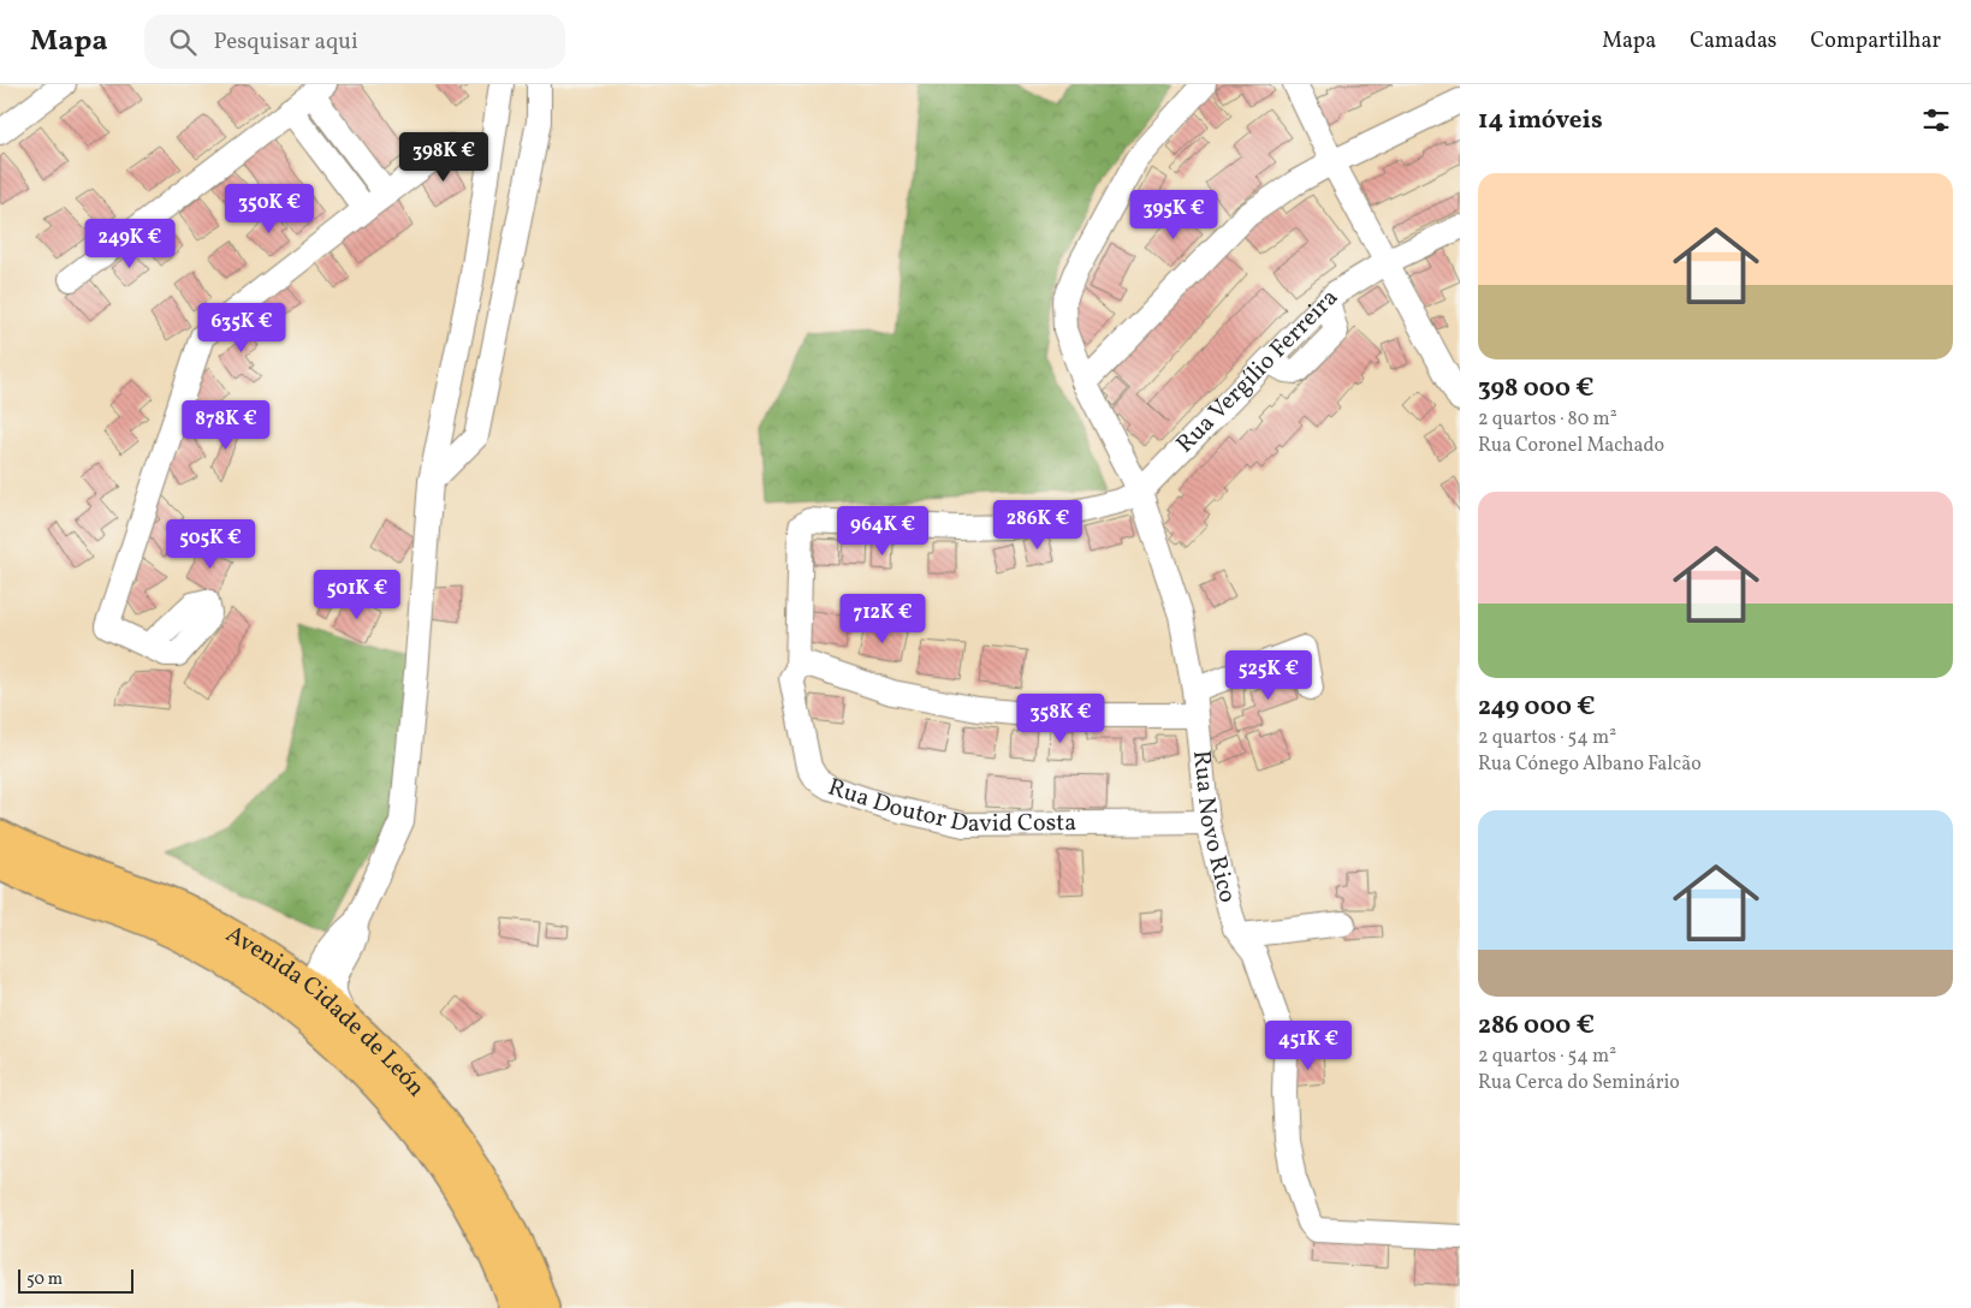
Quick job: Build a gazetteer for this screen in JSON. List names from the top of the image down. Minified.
{"streets":{"main road":["Avenida Cidade de León"],"street":["Rua Vergílio Ferreira","Rua Doutor David Costa","Rua Novo Rico"]},"crossings":[["Rua Vergílio Ferreira","Rua Doutor David Costa"],["Rua Vergílio Ferreira","Rua Novo Rico"],["Rua Doutor David Costa","Rua Novo Rico"]],"scale_bar":"50 m","page":{"header":"Mapa","search":"Pesquisar aqui","nav":["Mapa","Camadas","Compartilhar"],"heading":"14 imóveis","price":["398K €","350K €","395K €","249K €","635K €","878K €","286K €","964K €","505K €","501K €","712K €","525K €","358K €","451K €"],"list":[{"name":"398 000 €","note":"2 quartos · 80 m² · Rua Coronel Machado"},{"name":"249 000 €","note":"2 quartos · 54 m² · Rua Cónego Albano Falcão"},{"name":"286 000 €","note":"2 quartos · 54 m² · Rua Cerca do Seminário"}],"scale":"50 m"}}
